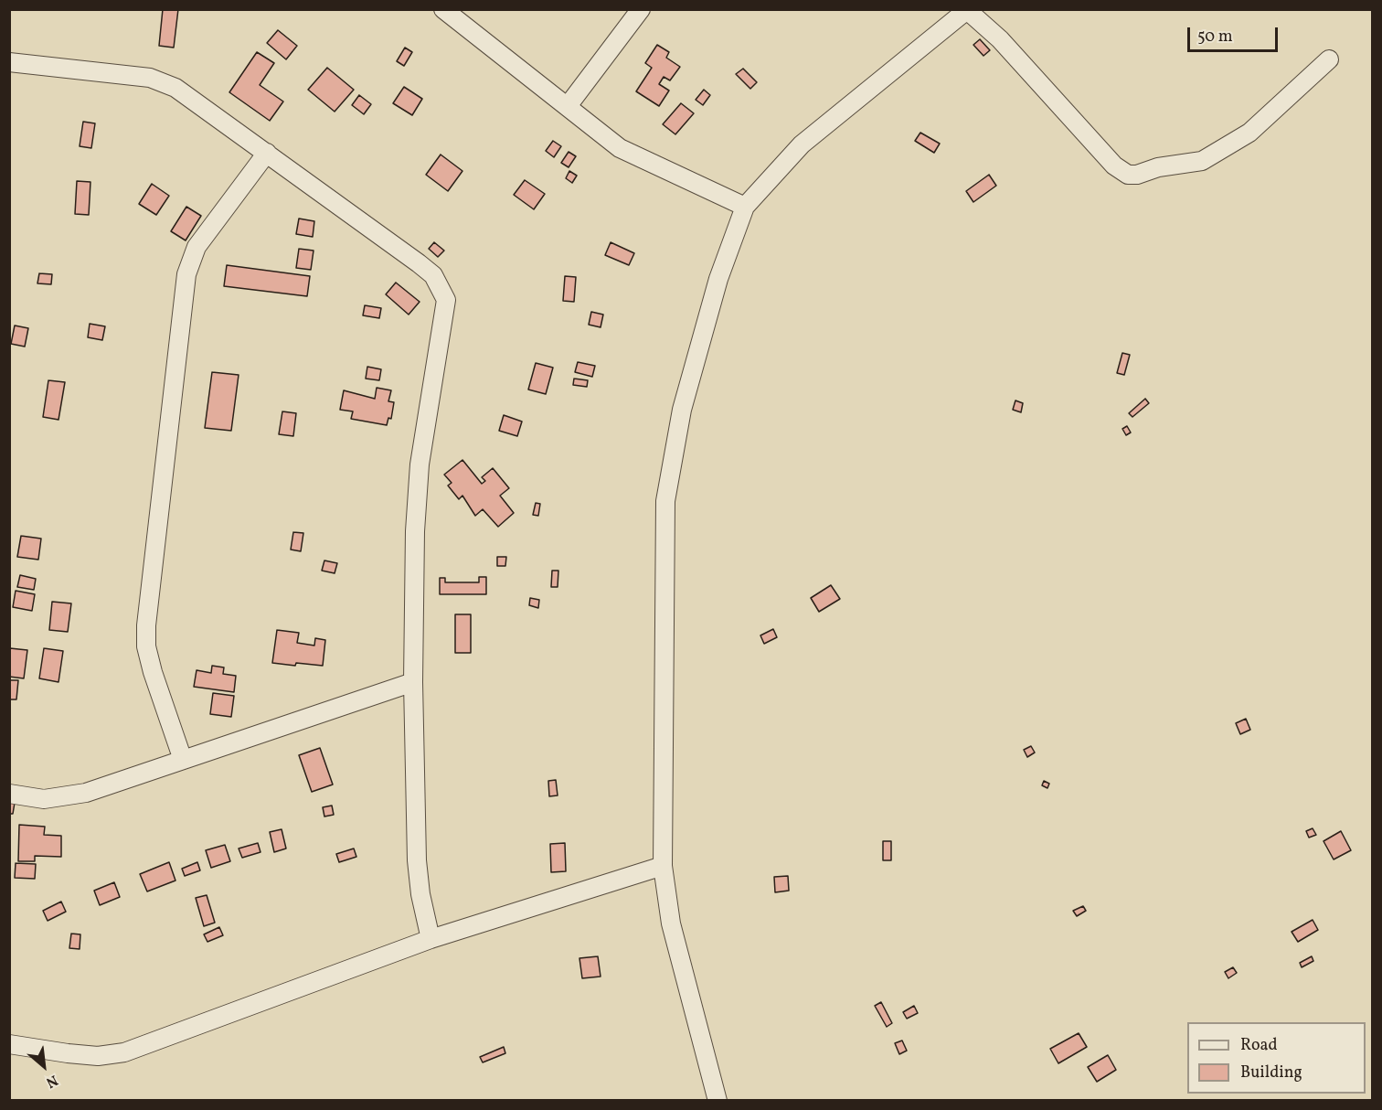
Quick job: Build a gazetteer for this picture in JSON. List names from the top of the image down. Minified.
{"legend":["Road","Building"],"scale_bar":"50 m","north":"bottom right"}
